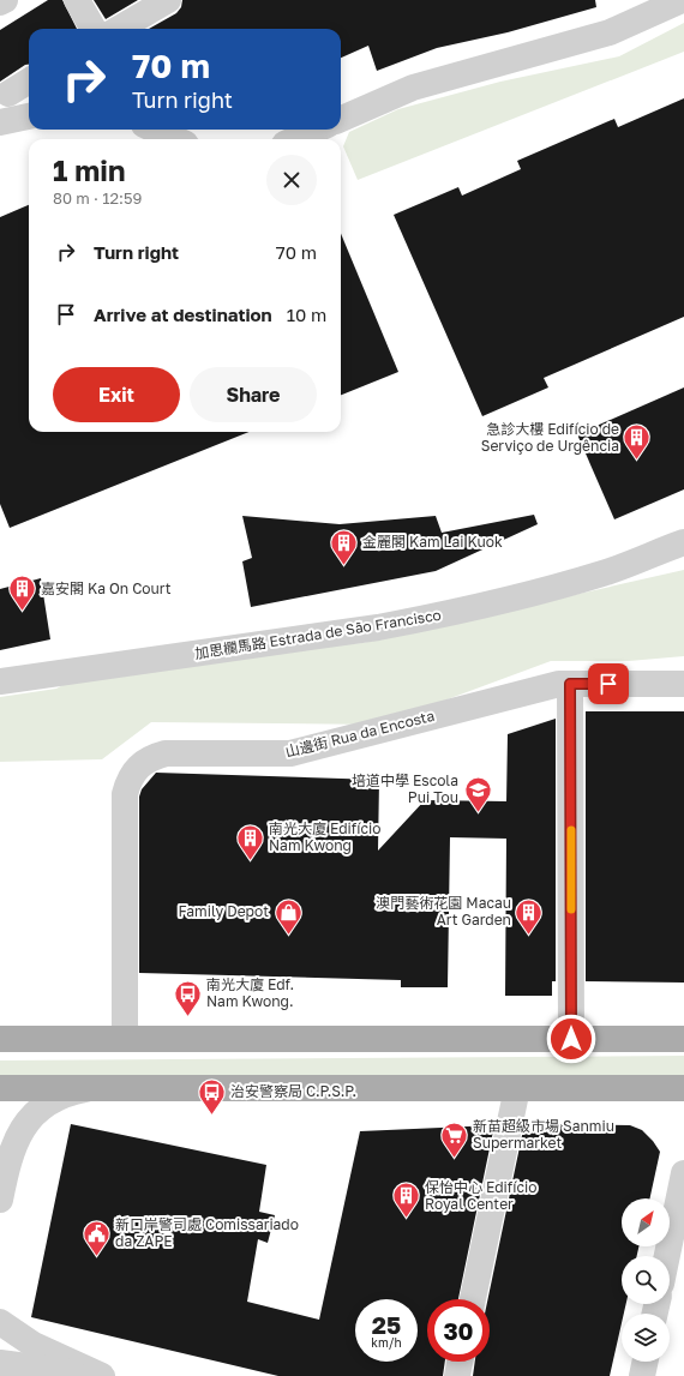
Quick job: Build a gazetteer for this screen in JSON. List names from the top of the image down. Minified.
{"streets":{"street":["加思欄馬路 Estrada de São Francisco","山邊街 Rua da Encosta"]},"places":{"building":["急診大樓 Edifício de Serviço de Urgência","金麗閣 Kam Lai Kuok","嘉安閣 Ka On Court","南光大廈 Edifício Nam Kwong","澳門藝術花園 Macau Art Garden","保怡中心 Edifício Royal Center"],"school or university":["培道中學 Escola Pui Tou"],"shop":["Family Depot"],"bus stop":["南光大廈 Edf. Nam Kwong.","治安警察局 C.P.S.P."],"supermarket":["新苗超級市場 Sanmiu Supermarket"],"public building":["新口岸警司處 Comissariado da ZAPE"]},"north":"top right","page":{"turn":["70 m","Turn right"],"heading":["1 min","80 m · 12:59"],"list":[{"name":"Turn right","value":"70 m"},{"name":"Arrive at destination","value":"10 m"}],"buttons":["Exit","Share"],"speed":"25 km/h","limit":"30"}}
